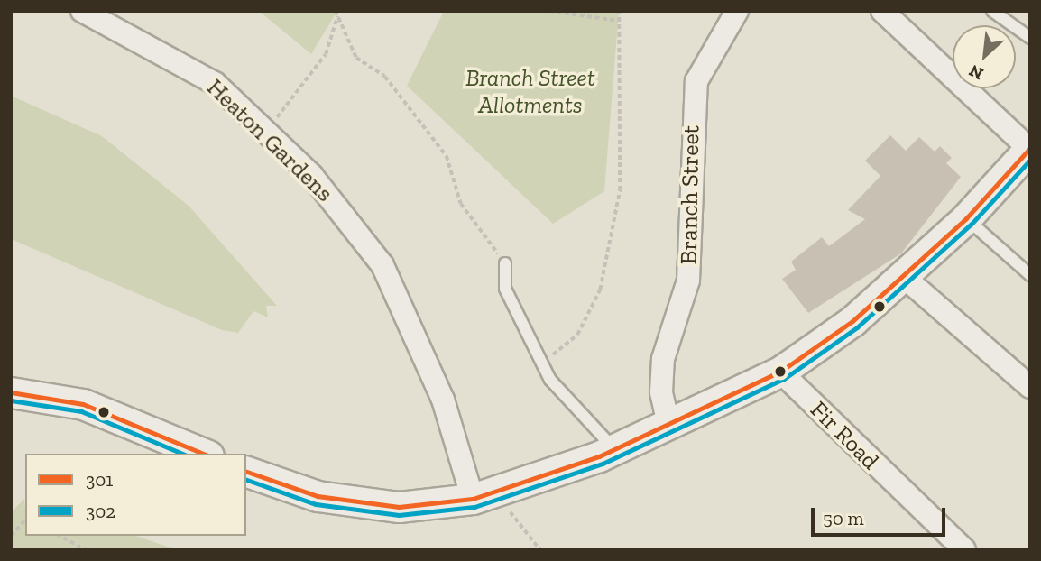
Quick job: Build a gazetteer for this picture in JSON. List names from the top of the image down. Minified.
{"streets":{"street":["Heaton Gardens","Branch Street","Fir Road"]},"parks":["Branch Street Allotments"],"lines":["transit line 301","transit line 302"],"legend":["301","302"],"scale_bar":"50 m","north":"bottom left"}
